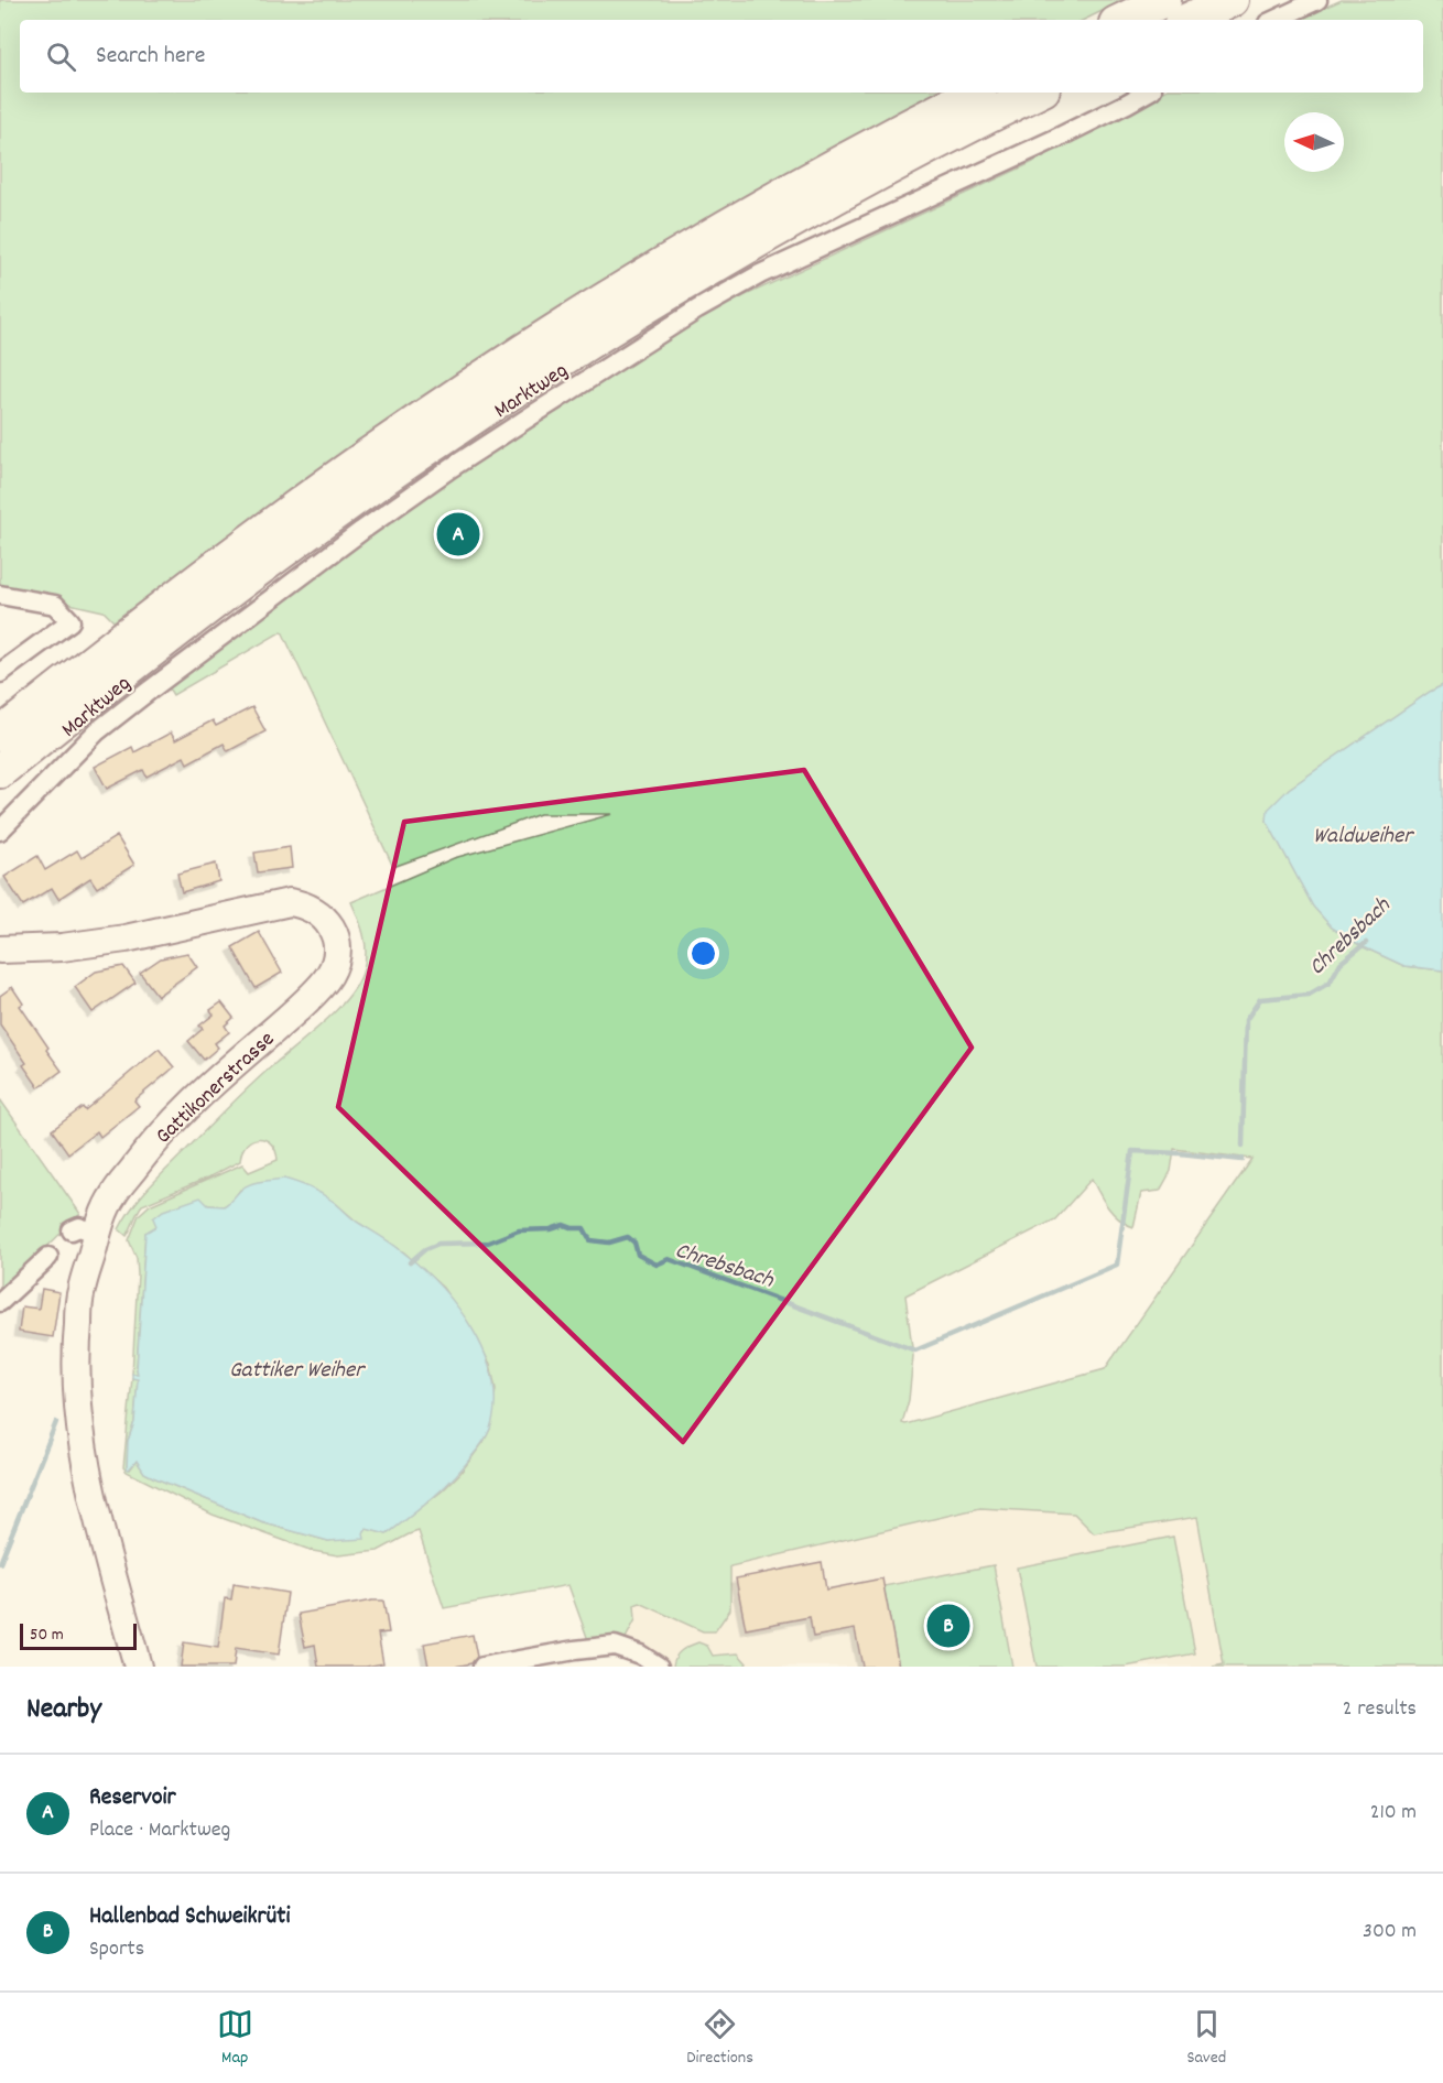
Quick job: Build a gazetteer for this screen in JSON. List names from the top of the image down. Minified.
{"streets":{"main road":["Gattikonerstrasse"],"street":["Marktweg"]},"water":["Waldweiher","Chrebsbach","Gattiker Weiher"],"scale_bar":"50 m","north":"left","page":{"search":"Search here","pins":["A","B"],"scale":"50 m","heading":["Nearby","2 results"],"list":[{"mark":"A","name":"Reservoir","note":"Place · Marktweg","value":"210 m"},{"mark":"B","name":"Hallenbad Schweikrüti","note":"Sports","value":"300 m"}],"nav":["Map","Directions","Saved"]}}
